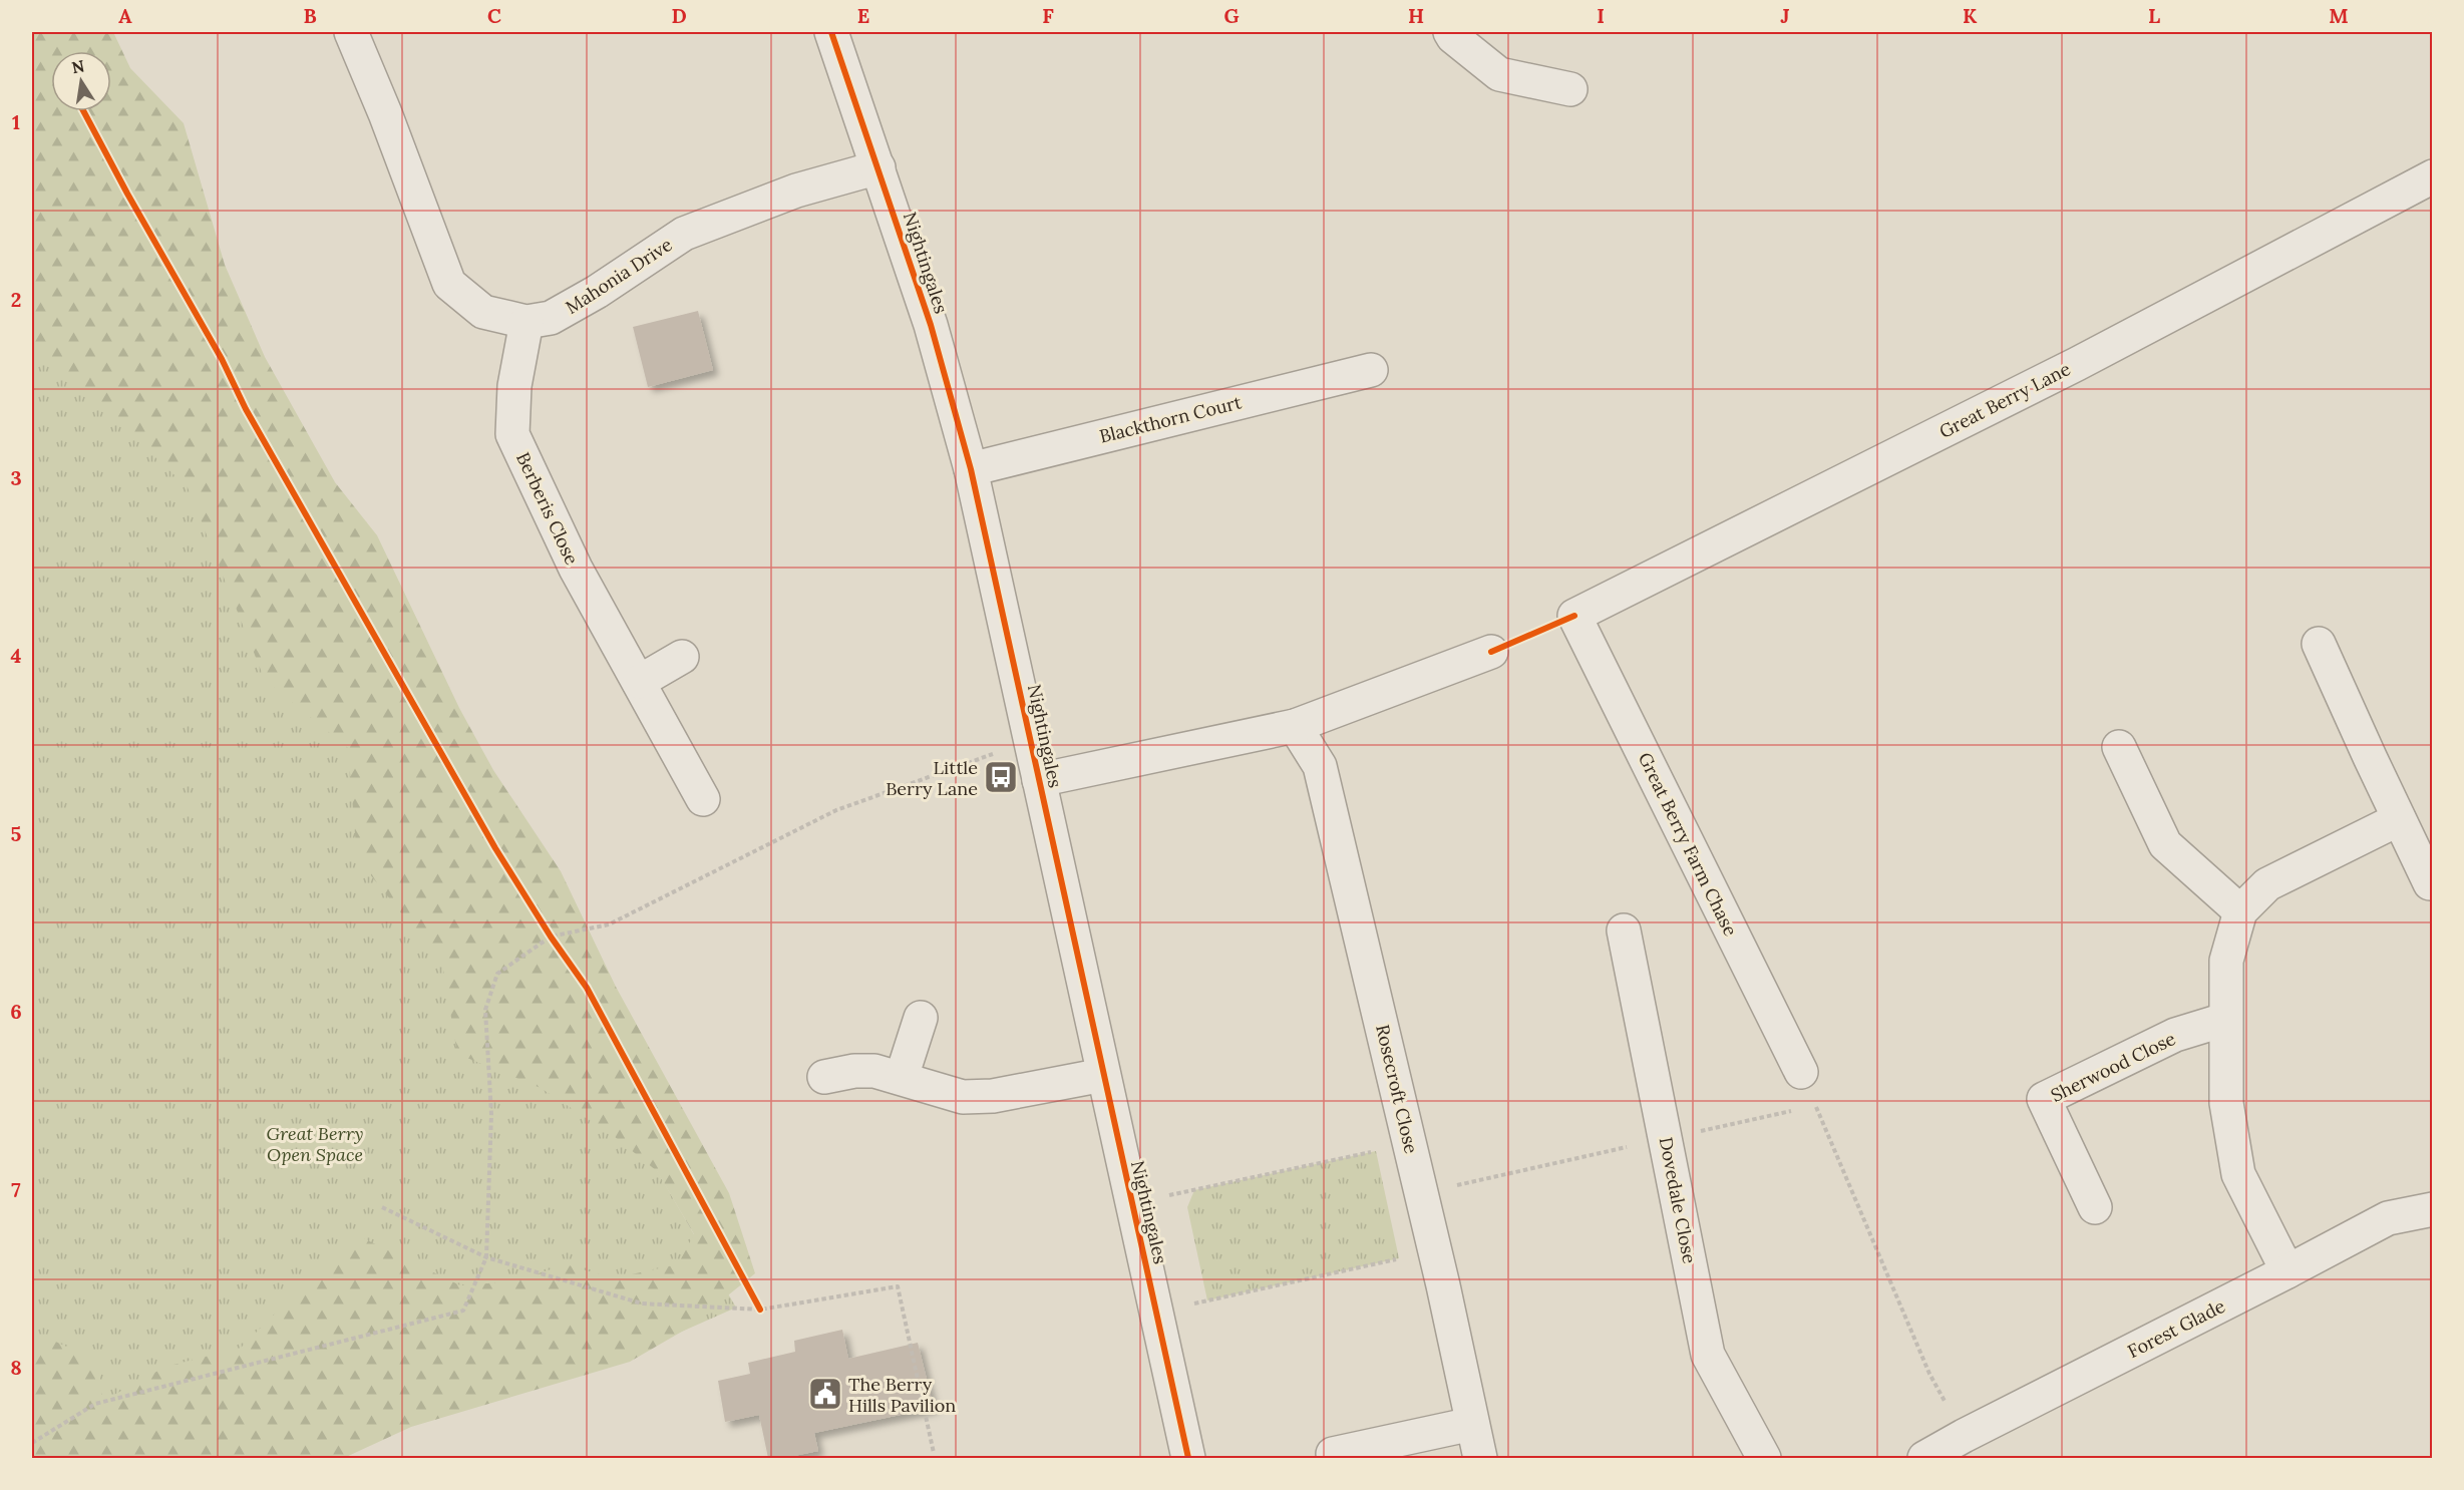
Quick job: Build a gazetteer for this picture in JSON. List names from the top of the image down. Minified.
{"streets":{"street":["Nightingales","Mahonia Drive","Great Berry Lane","Blackthorn Court","Berberis Close","Great Berry Farm Chase","Sherwood Close","Rosecroft Close","Dovedale Close","Forest Glade"]},"crossings":[["Nightingales","Mahonia Drive"],["Nightingales","Blackthorn Court"],["Mahonia Drive","Berberis Close"],["Great Berry Lane","Great Berry Farm Chase"]],"parks":["Great Berry Open Space"],"places":{"bus stop":["Little Berry Lane"],"public building":["The Berry Hills Pavilion"]},"north":"top","grid":{"columns":["A","B","C","D","E","F","G","H","I","J","K","L","M"],"rows":["1","2","3","4","5","6","7","8"]}}
